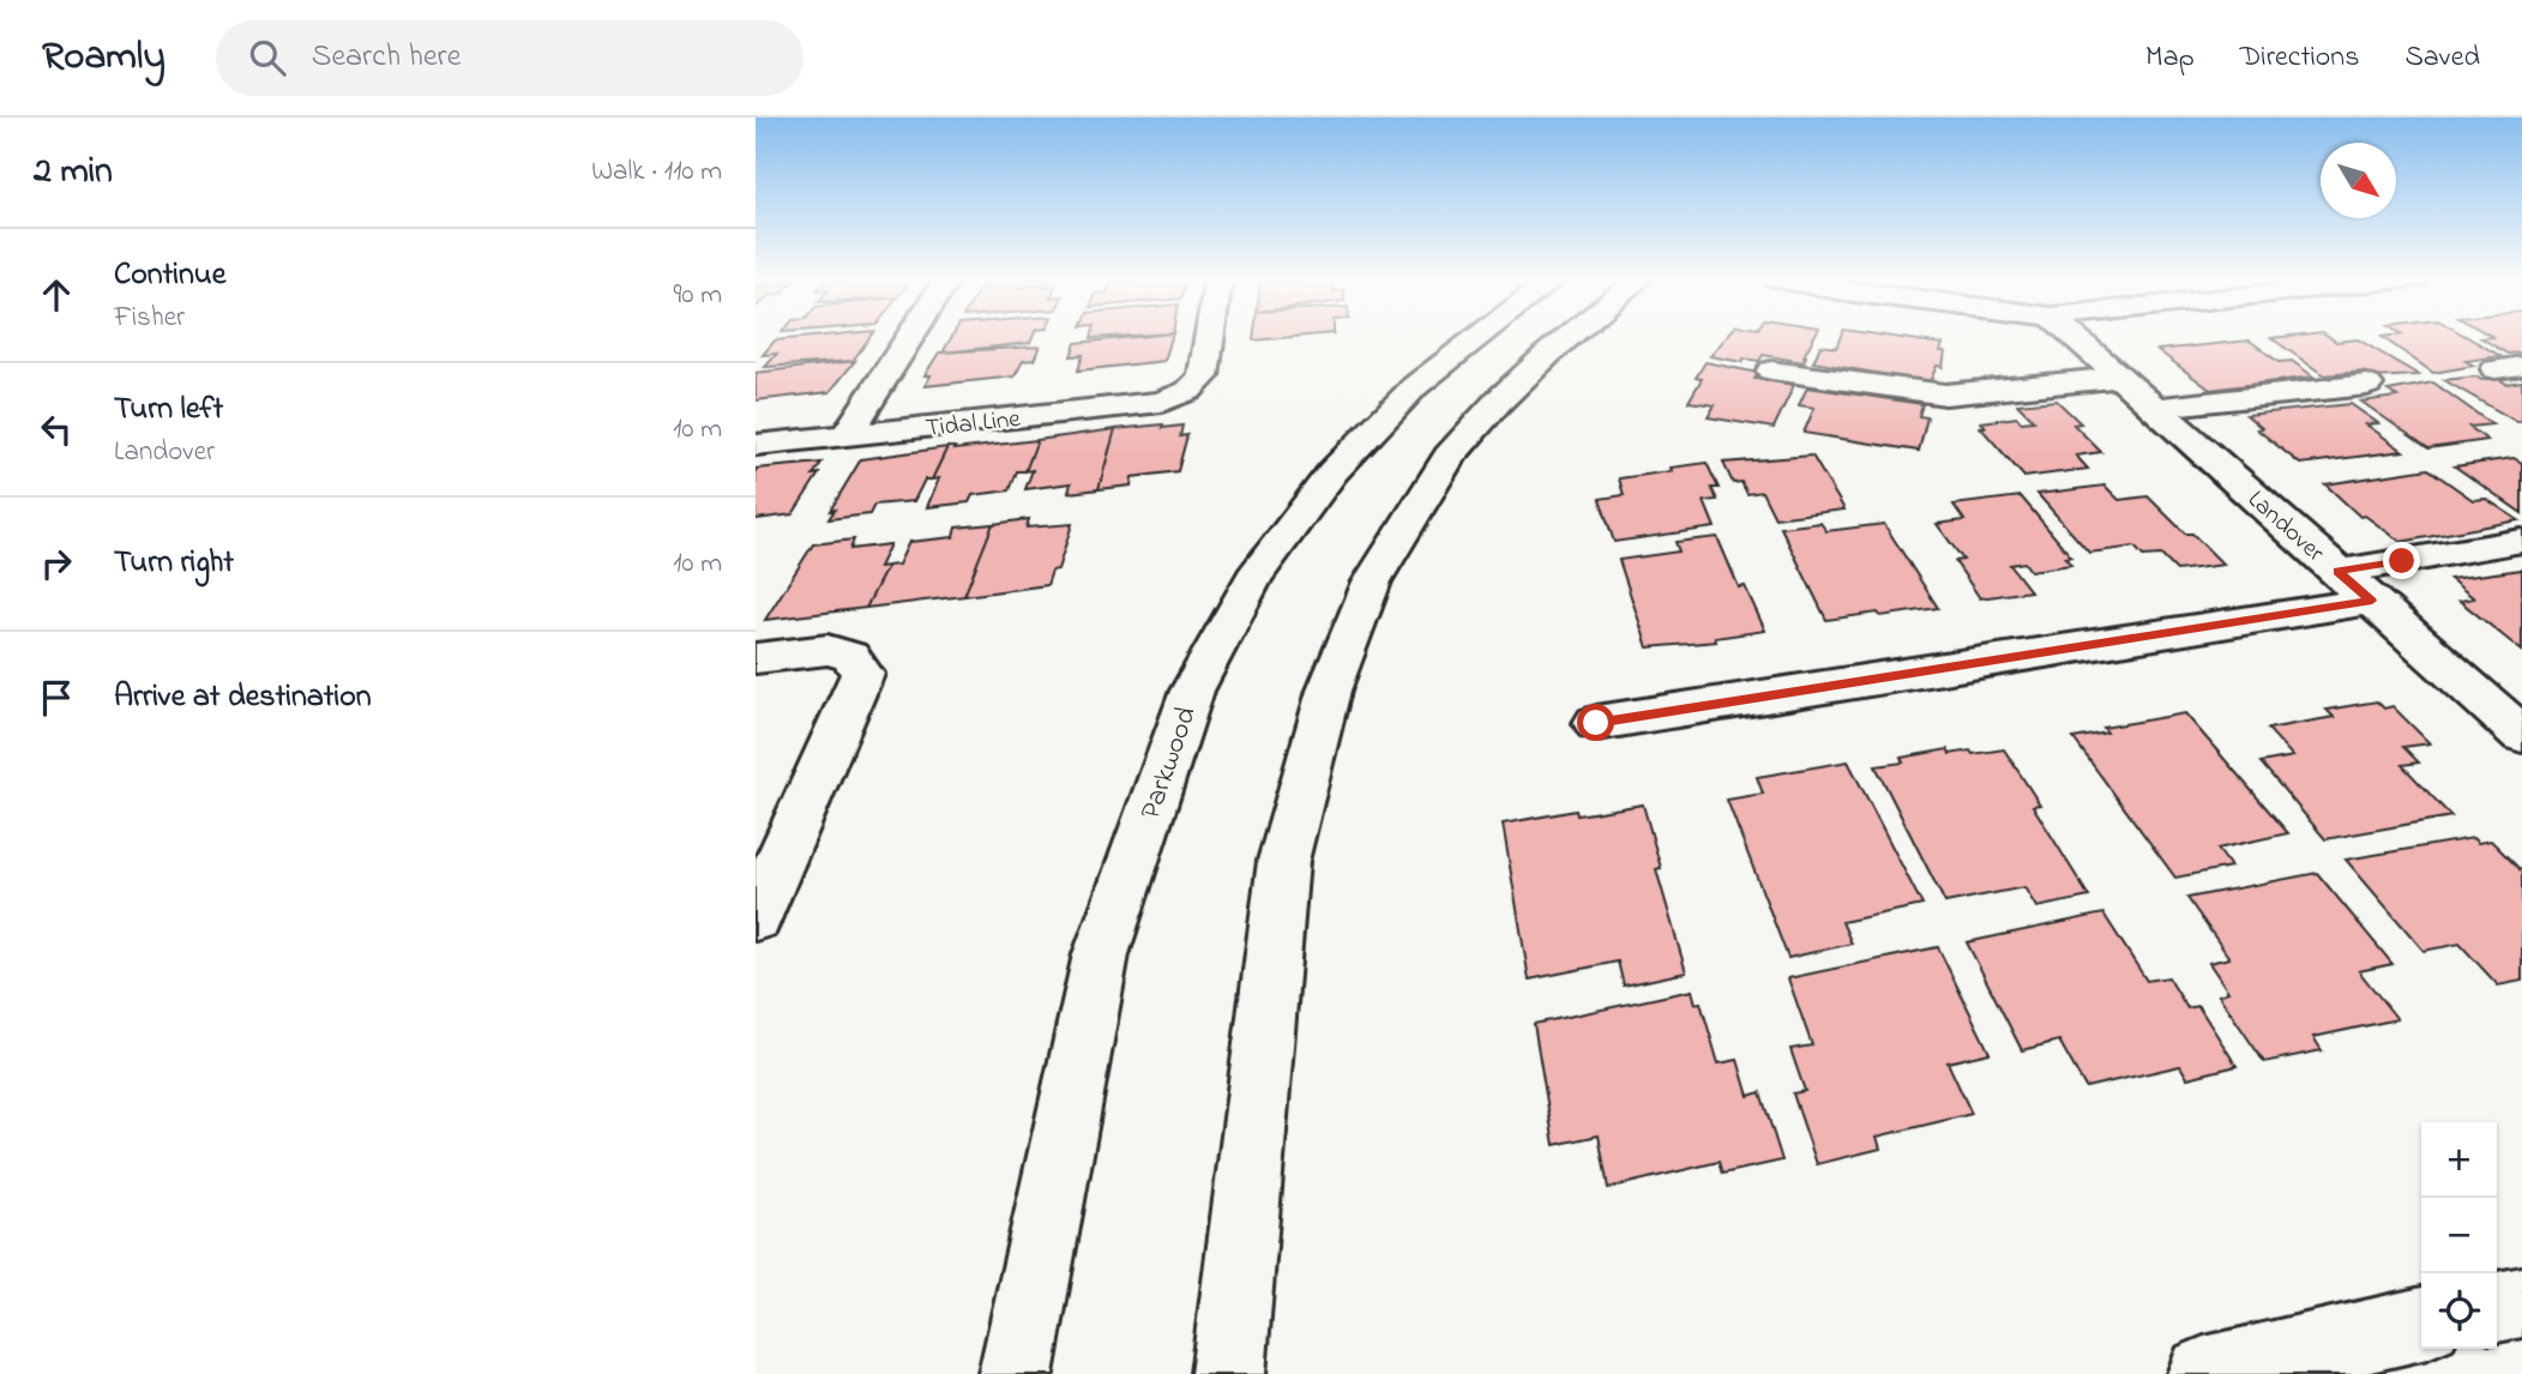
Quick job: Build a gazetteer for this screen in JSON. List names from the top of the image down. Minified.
{"streets":{"street":["Tidal Line","Landover","Parkwood"]},"north":"bottom right","page":{"header":"Roamly","search":"Search here","nav":["Map","Directions","Saved"],"heading":["2 min","Walk · 110 m"],"list":[["Continue","Fisher","90 m"],["Turn left","Landover","10 m"],["Turn right","10 m"],"Arrive at destination"],"map_buttons":["+","−"]}}
